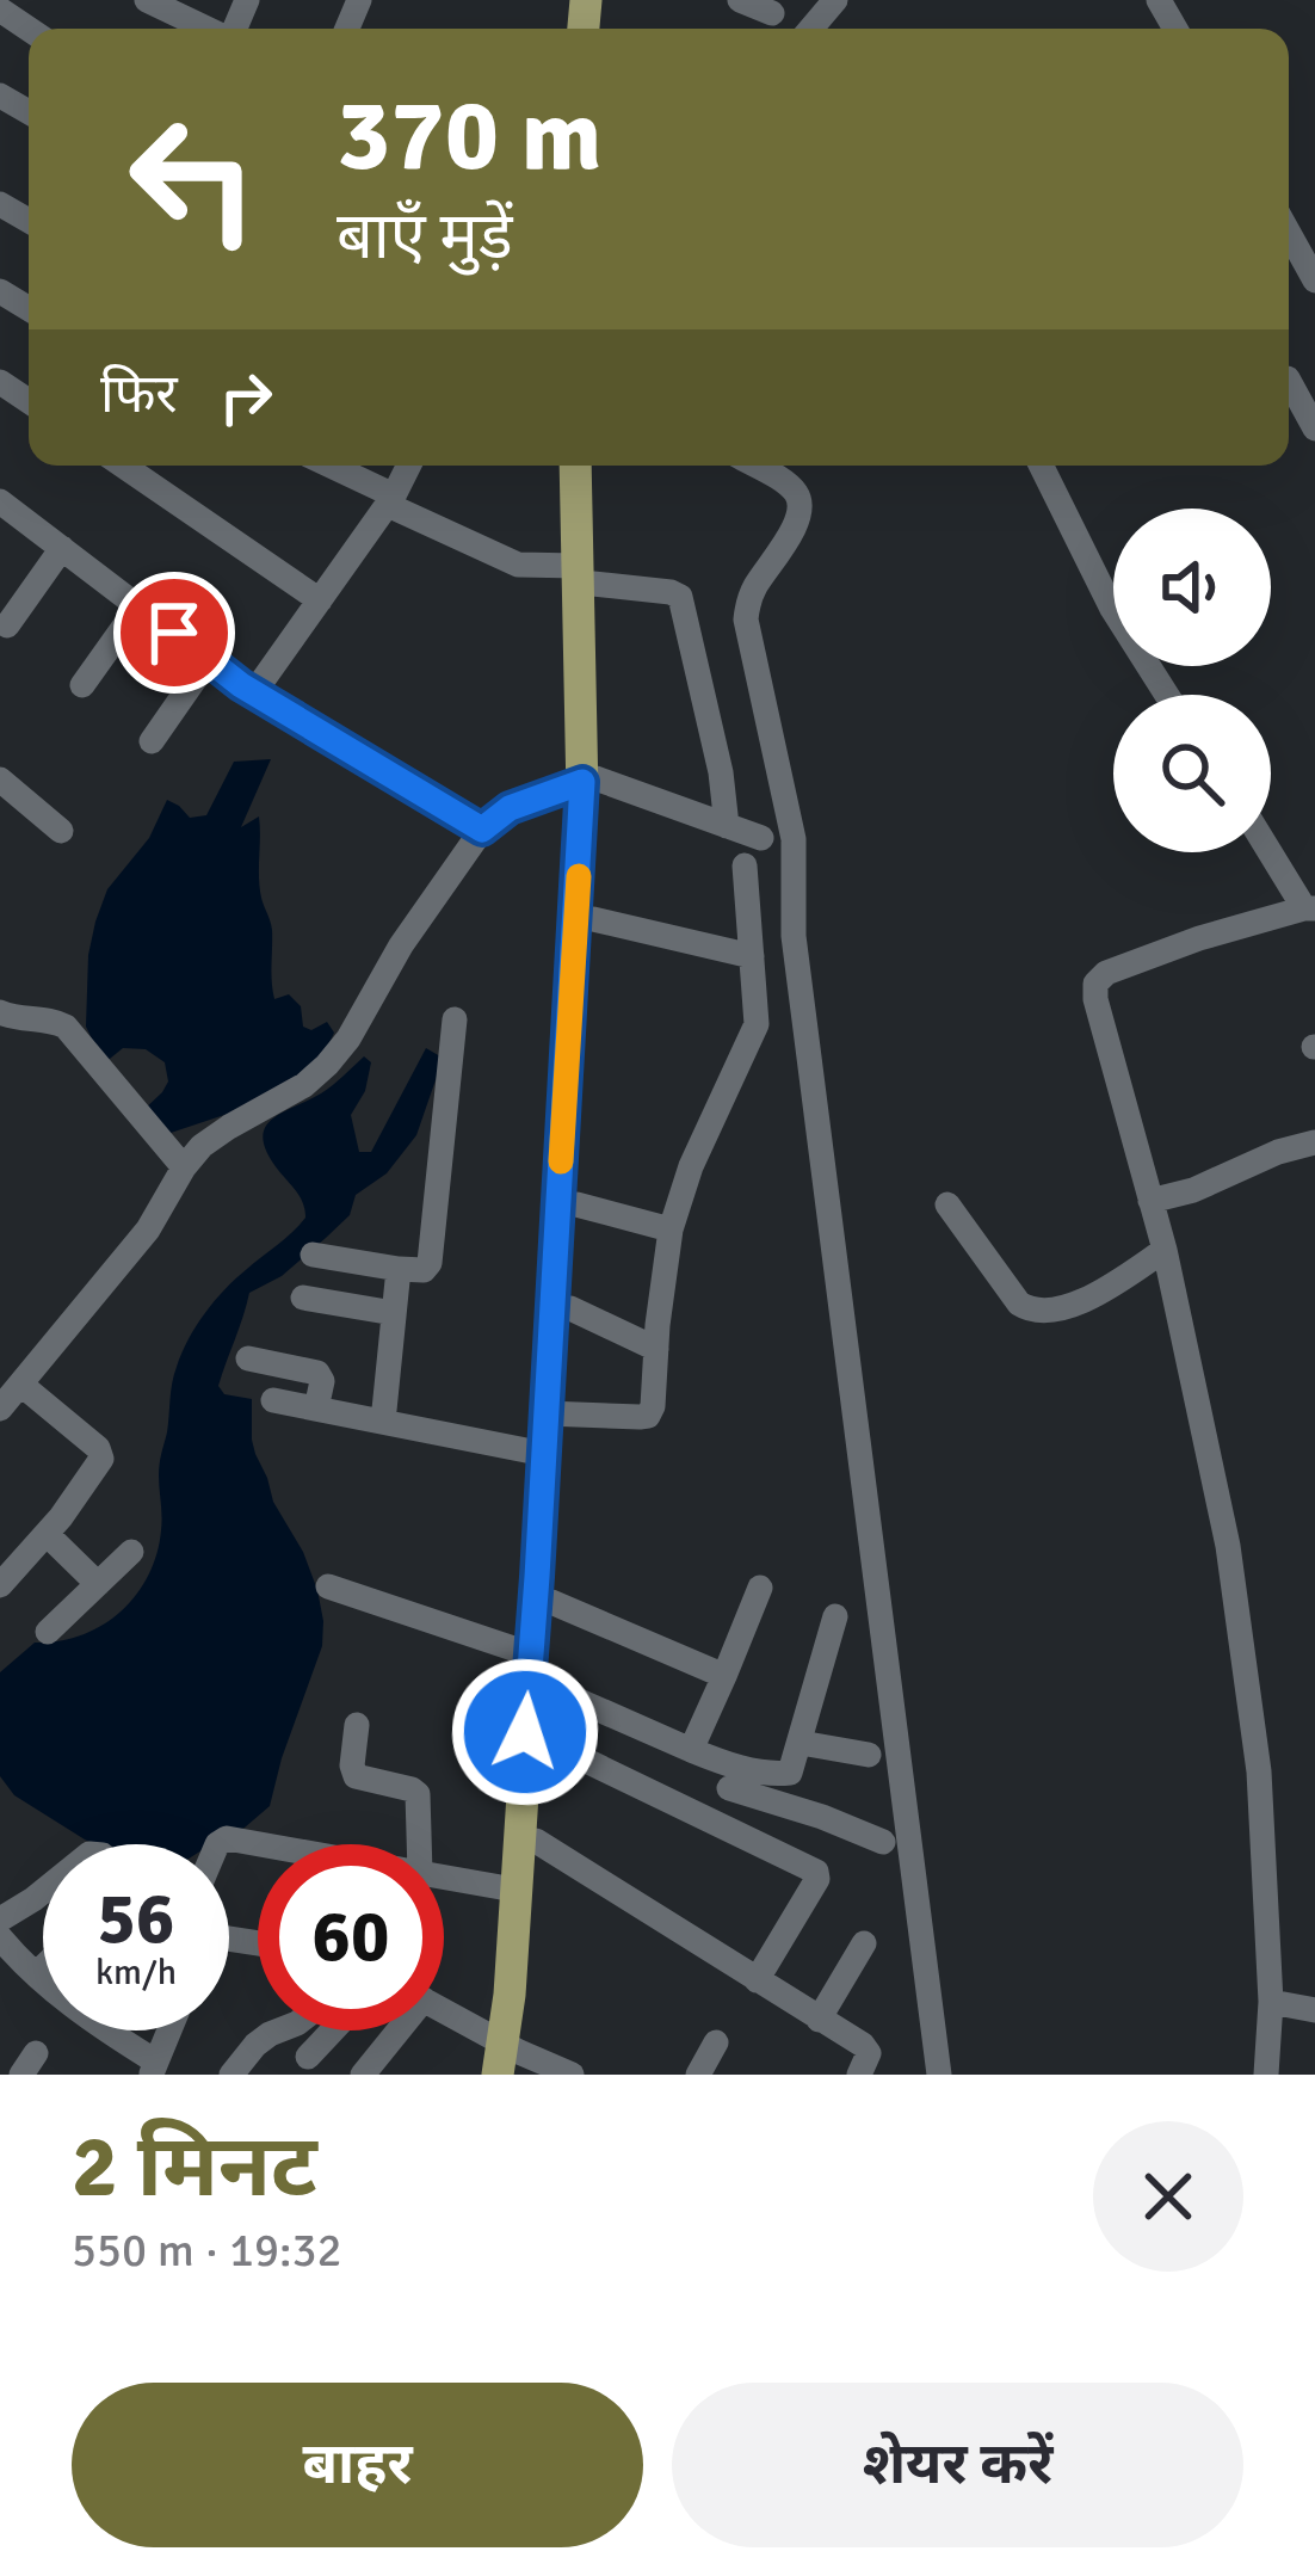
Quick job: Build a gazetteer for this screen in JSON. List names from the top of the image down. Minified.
{"page":{"turn":["370 m","बाएँ मुड़ें"],"then":"फिर","speed":"56 km/h","limit":"60","heading":["2 मिनट","550 m · 19:32"],"buttons":["बाहर","शेयर करें"]}}
